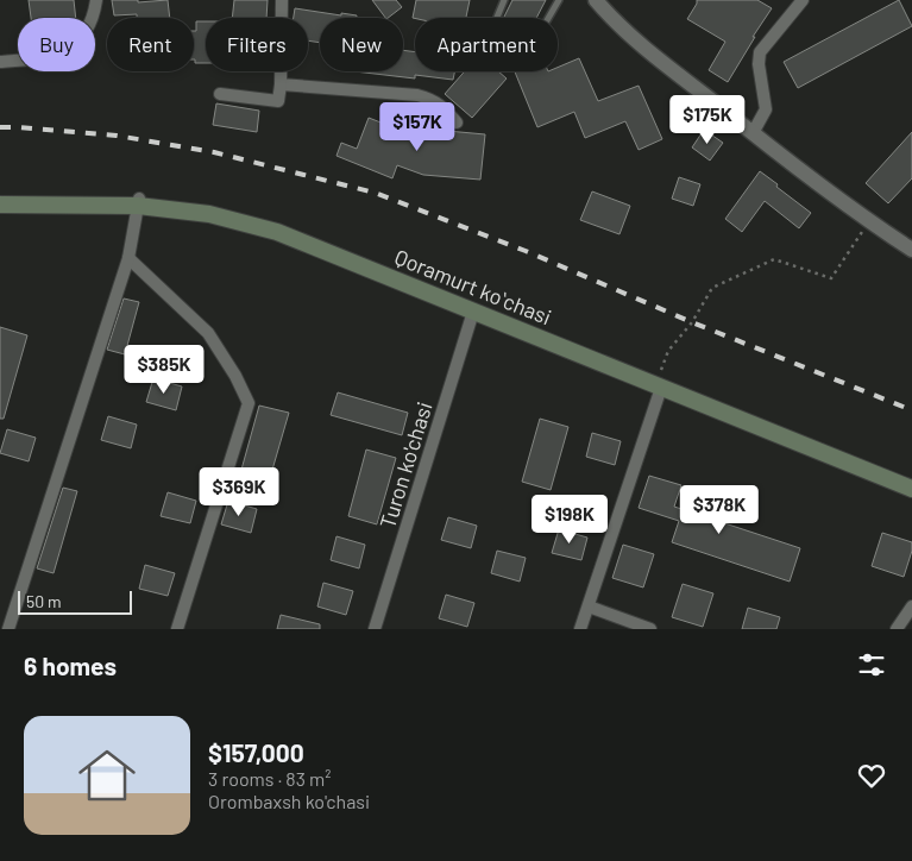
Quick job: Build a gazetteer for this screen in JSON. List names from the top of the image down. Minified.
{"streets":{"main road":["Qoramurt koʻchasi"],"street":["Turon ko'chasi"]},"crossings":[["Qoramurt koʻchasi","Turon ko'chasi"]],"scale_bar":"50 m","page":{"chip":["Buy","Rent","Filters","New","Apartment"],"price":["$175K","$157K","$385K","$369K","$378K","$198K"],"scale":"50 m","heading":"6 homes","list":[{"name":"$157,000","note":"3 rooms · 83 m² · Orombaxsh ko'chasi"}]}}
